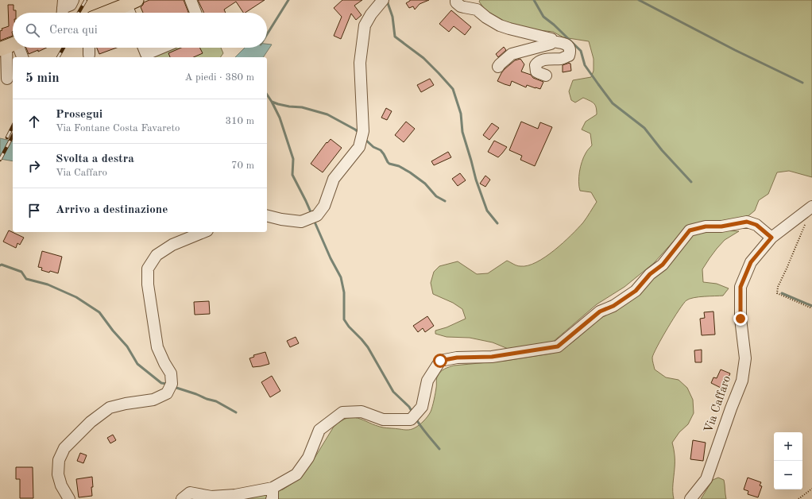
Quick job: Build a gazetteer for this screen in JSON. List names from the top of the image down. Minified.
{"streets":{"street":["Via Caffaro"]},"page":{"search":"Cerca qui","heading":["5 min","A piedi · 380 m"],"list":[["Prosegui","Via Fontane Costa Favareto","310 m"],["Svolta a destra","Via Caffaro","70 m"],"Arrivo a destinazione"],"map_buttons":["+","−"]}}
